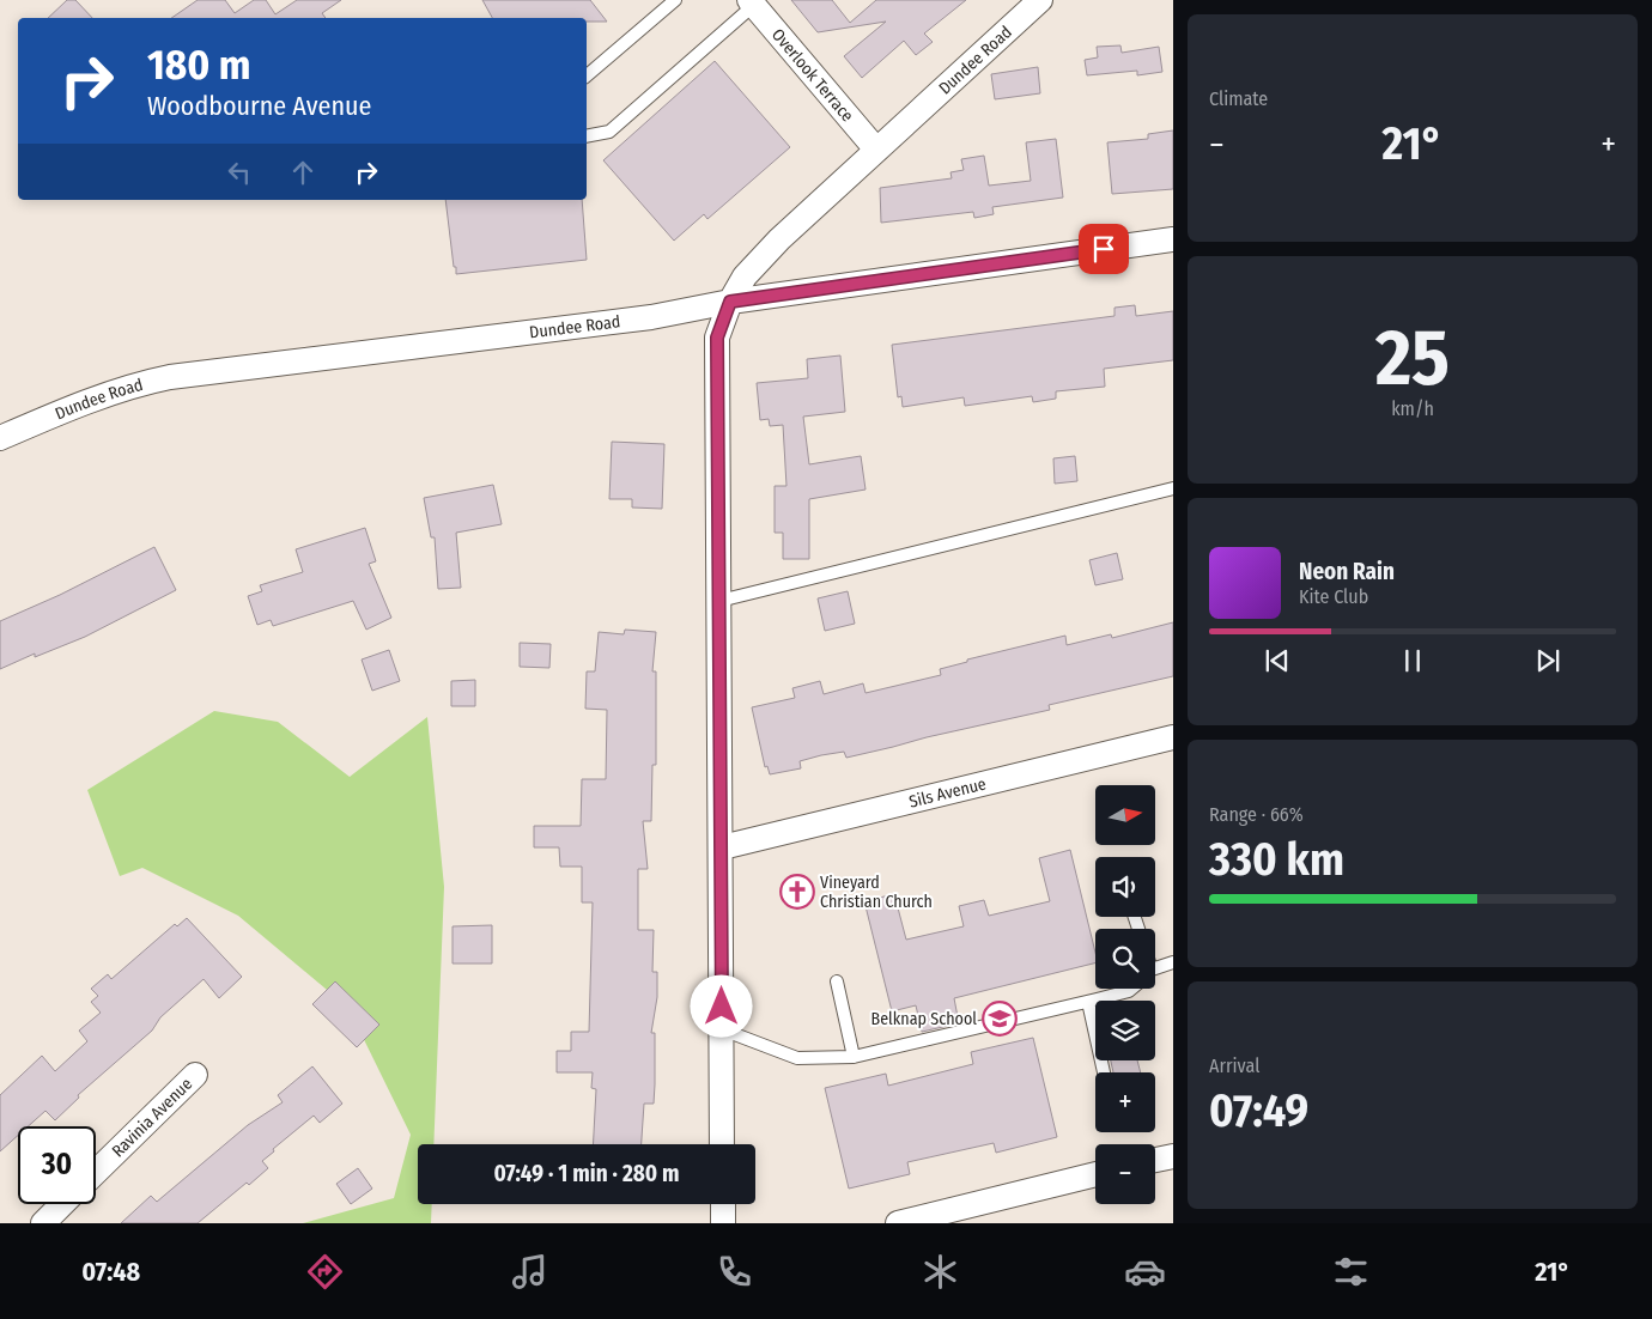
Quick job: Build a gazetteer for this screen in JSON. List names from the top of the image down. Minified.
{"streets":{"street":["Dundee Road","Overlook Terrace","Sils Avenue","Ravinia Avenue"]},"crossings":[["Dundee Road","Overlook Terrace"]],"places":{"church":["Vineyard Christian Church"],"school or university":["Belknap School"]},"north":"right","page":{"tile":["Climate",["25","km/h"],["Range · 66%","330 km"],["Arrival","07:49"]],"turn":["180 m","Woodbourne Avenue"],"heat":["−","21°","+"],"song":["Neon Rain","Kite Club"],"map_buttons":["+","−"],"limit":"30","trip":"07:49 · 1 min · 280 m","tabs":["07:48","21°"]}}
